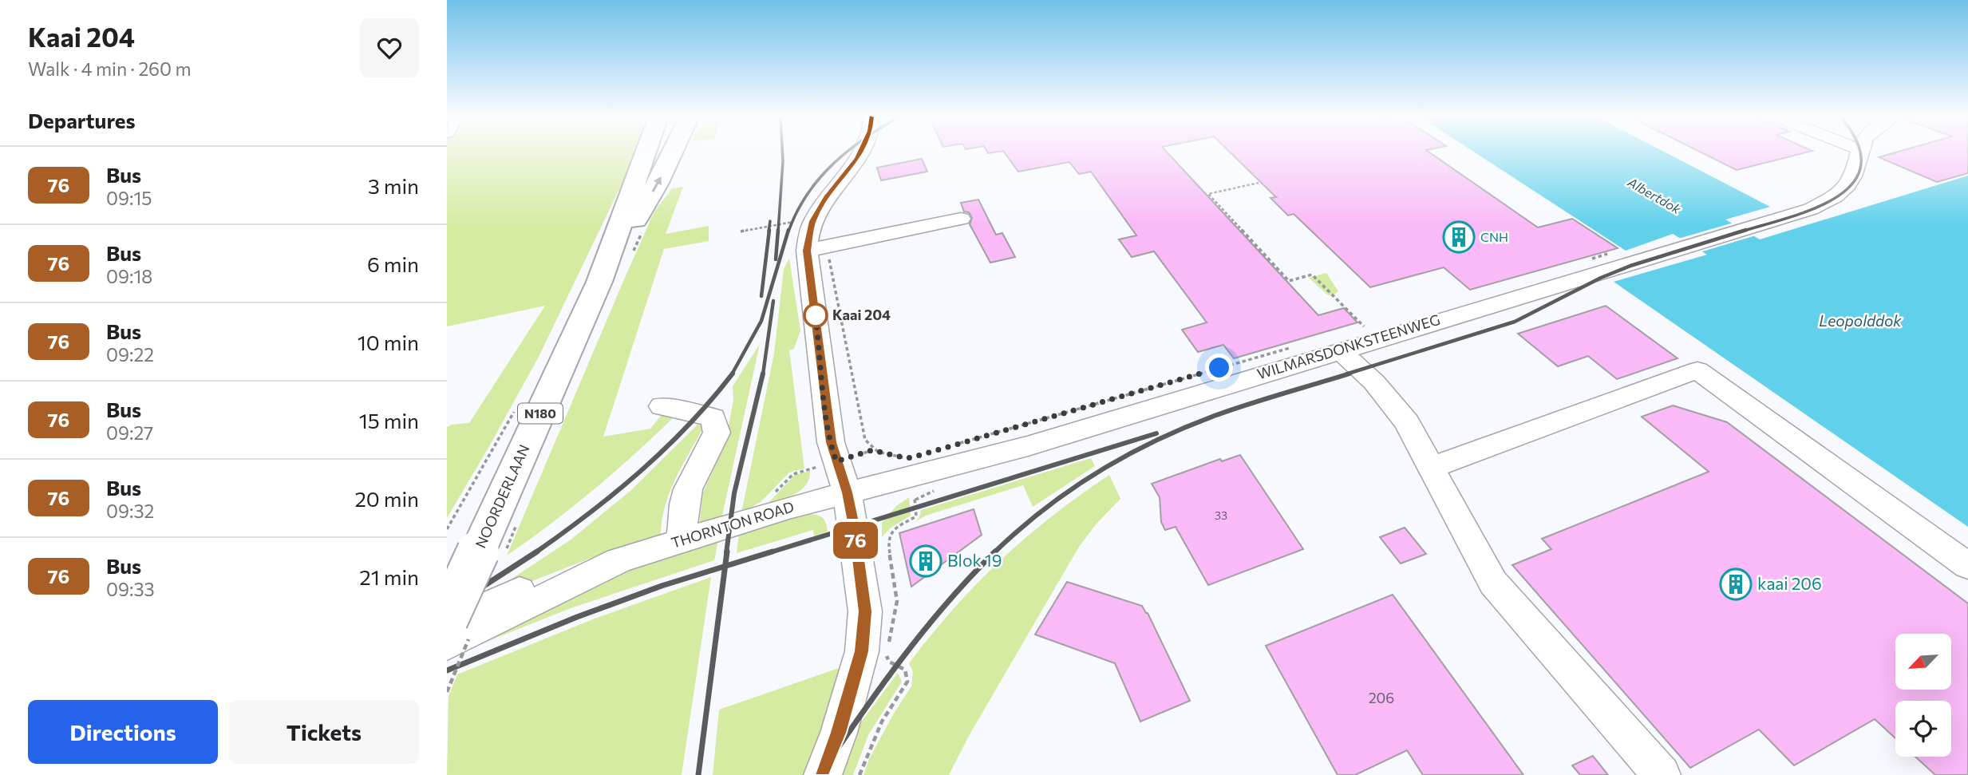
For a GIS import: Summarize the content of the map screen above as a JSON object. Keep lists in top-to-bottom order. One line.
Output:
{"streets":{"main road":["N180","NOORDERLAAN"],"street":["WILMARSDONKSTEENWEG","THORNTON ROAD"]},"crossings":[["WILMARSDONKSTEENWEG","THORNTON ROAD"],["NOORDERLAAN","THORNTON ROAD"]],"water":["Albertdok","Leopolddok"],"places":{"building":["CNH","Blok 19","kaai 206"],"other":["Kaai 204"]},"lines":["bus line 76"],"house_numbers":["33","206"],"north":"bottom left","page":{"heading":[["Kaai 204","Walk · 4 min · 260 m"],"Departures"],"on_map":"76","list":[{"mark":"76","name":"Bus","note":"09:15","value":"3 min"},{"mark":"76","name":"Bus","note":"09:18","value":"6 min"},{"mark":"76","name":"Bus","note":"09:22","value":"10 min"},{"mark":"76","name":"Bus","note":"09:27","value":"15 min"},{"mark":"76","name":"Bus","note":"09:32","value":"20 min"},{"mark":"76","name":"Bus","note":"09:33","value":"21 min"}],"buttons":["Directions","Tickets"]}}
